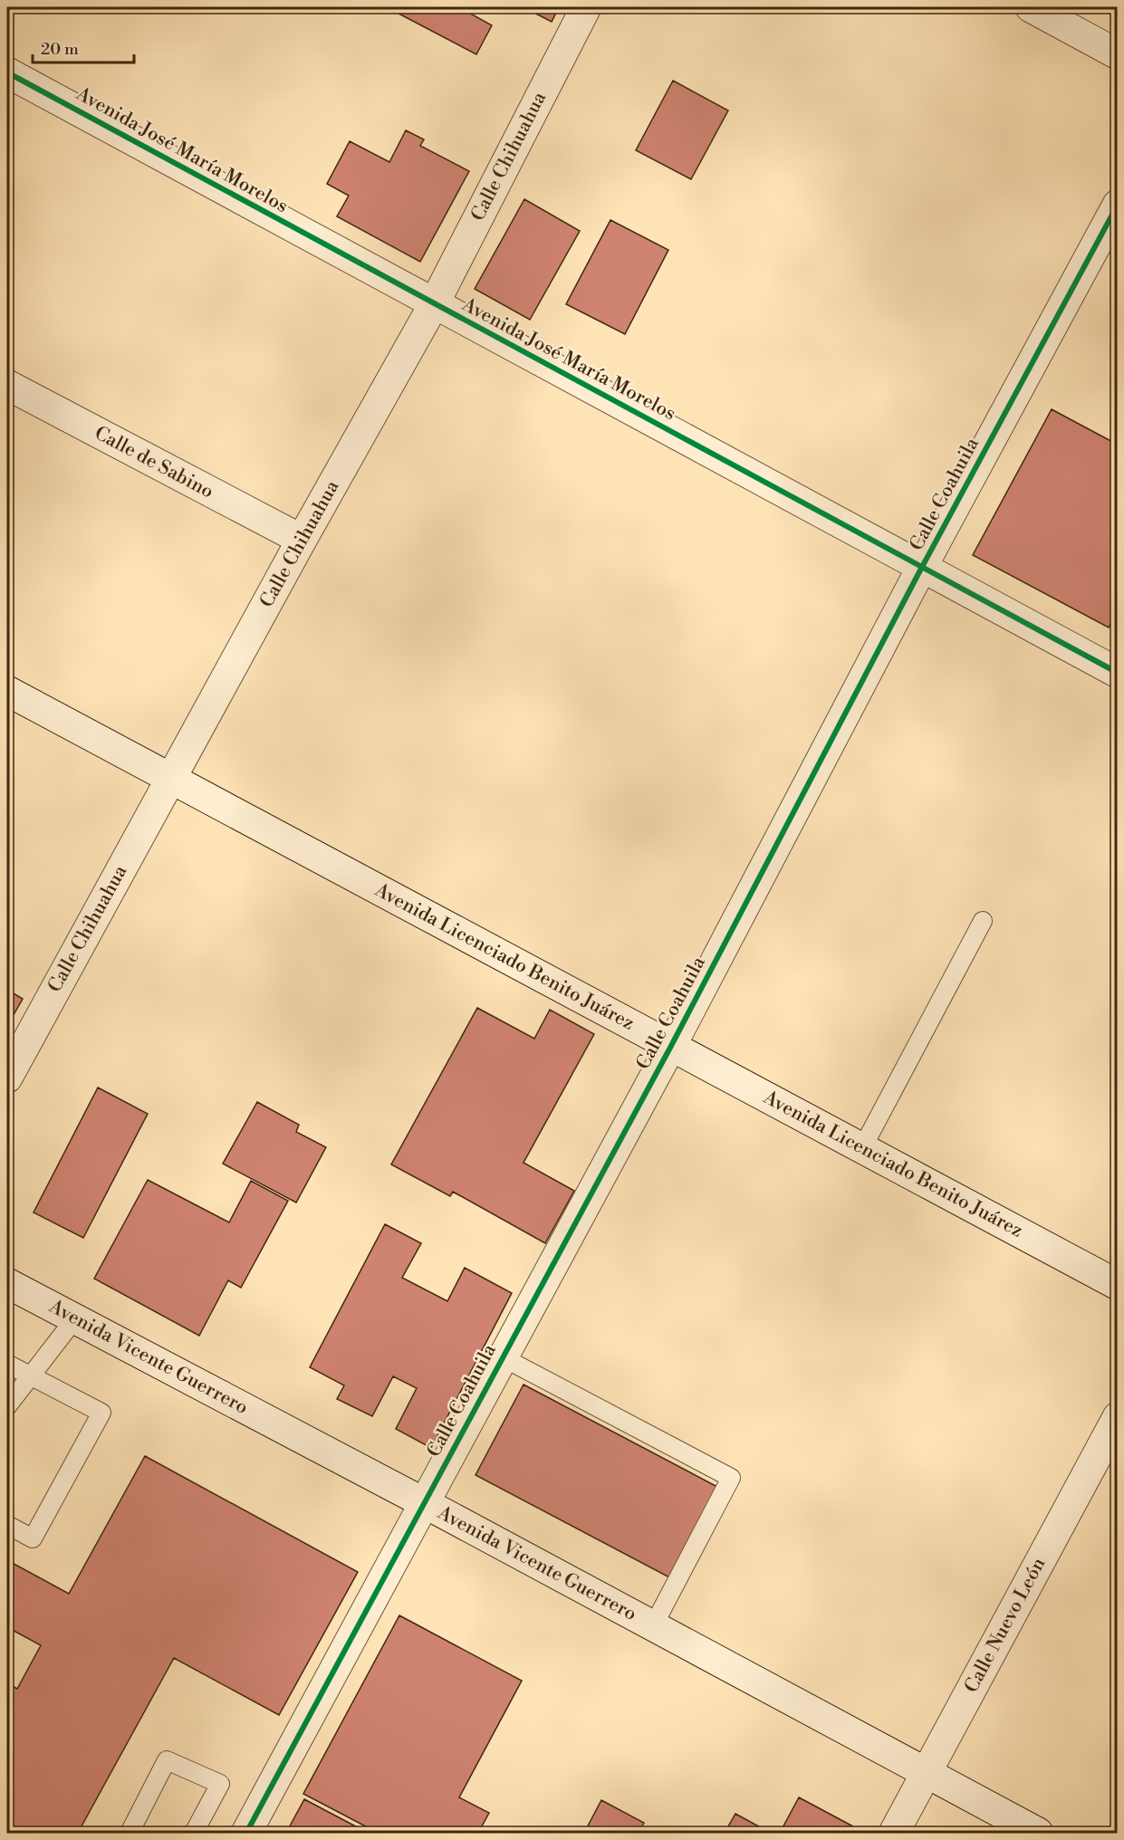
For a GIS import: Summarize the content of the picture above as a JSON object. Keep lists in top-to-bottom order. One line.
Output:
{"streets":{"street":["Avenida José María Morelos","Calle Chihuahua","Calle de Sabino","Calle Coahuila","Avenida Licenciado Benito Juárez","Avenida Vicente Guerrero","Calle Nuevo León"]},"crossings":[["Avenida José María Morelos","Calle Chihuahua"],["Avenida José María Morelos","Calle Coahuila"],["Calle Chihuahua","Calle de Sabino"],["Calle Chihuahua","Avenida Licenciado Benito Juárez"],["Calle Coahuila","Avenida Licenciado Benito Juárez"],["Calle Coahuila","Avenida Vicente Guerrero"],["Avenida Vicente Guerrero","Calle Nuevo León"]],"scale_bar":"20 m"}
